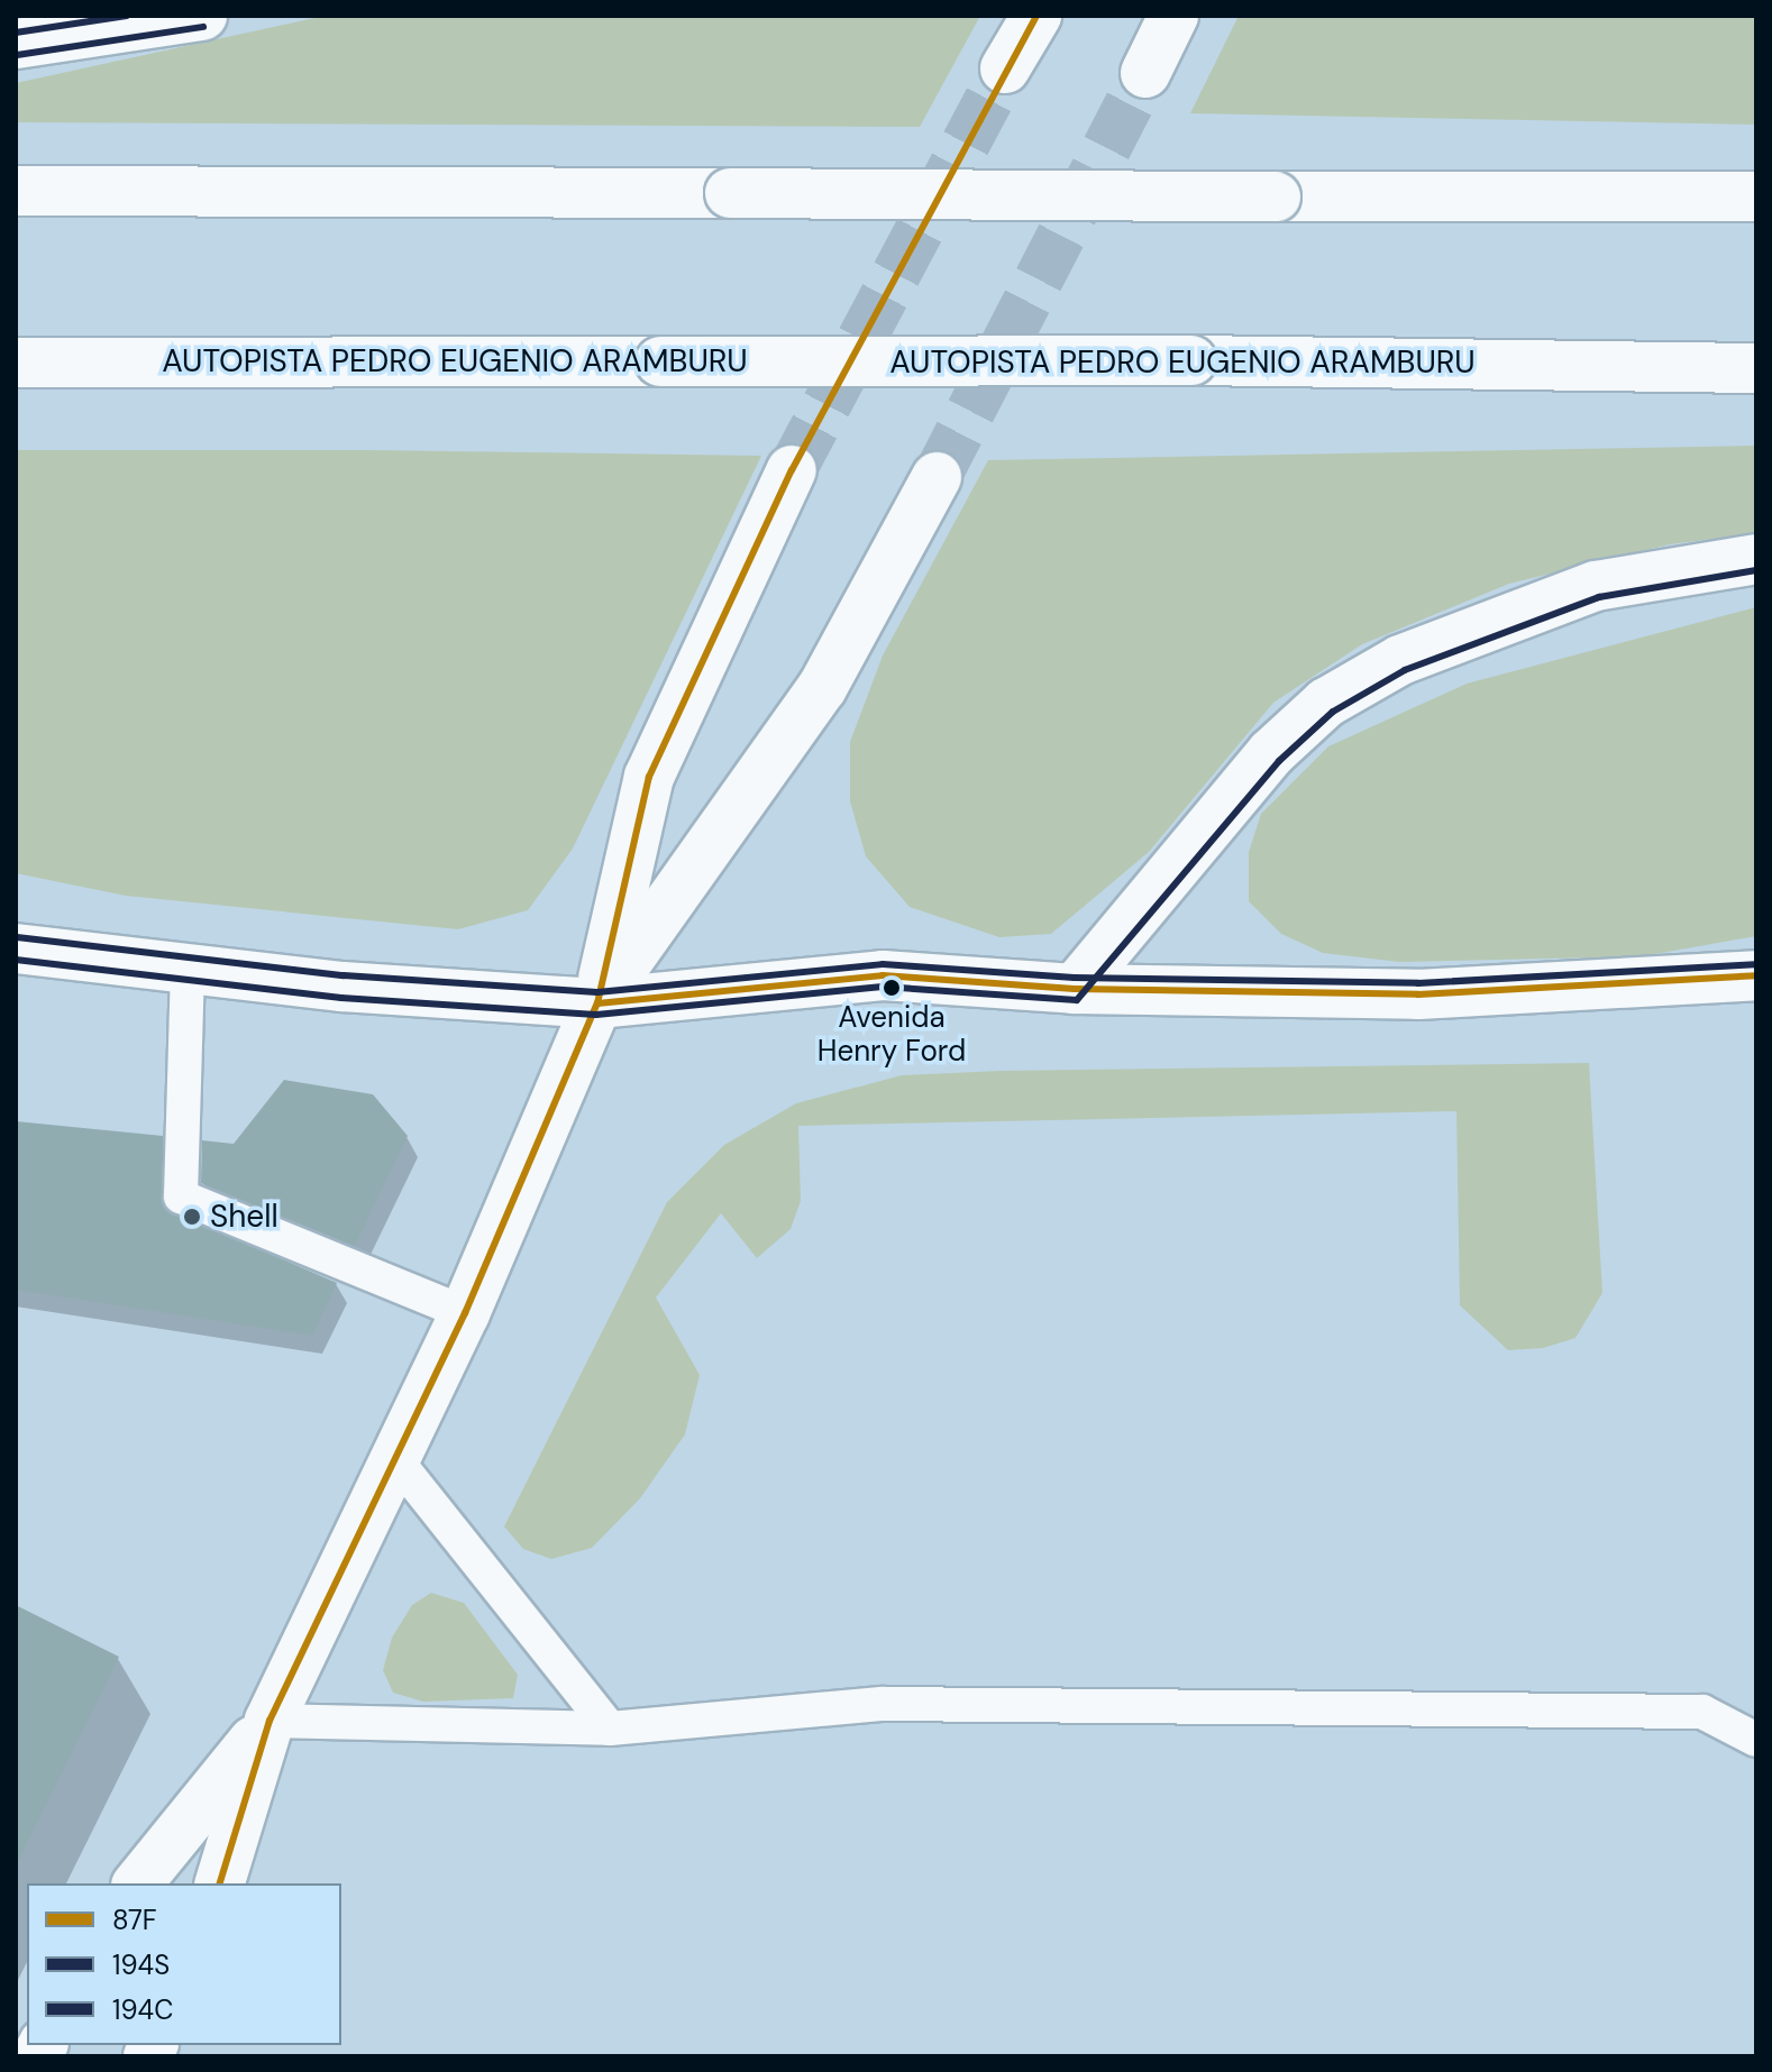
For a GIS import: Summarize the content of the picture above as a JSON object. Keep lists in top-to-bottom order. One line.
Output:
{"streets":{"main road":["AUTOPISTA PEDRO EUGENIO ARAMBURU"]},"places":["Avenida Henry Ford","Shell"],"lines":["transit line 87F","transit line 194C","transit line 194S"],"legend":["87F","194S","194C"]}
